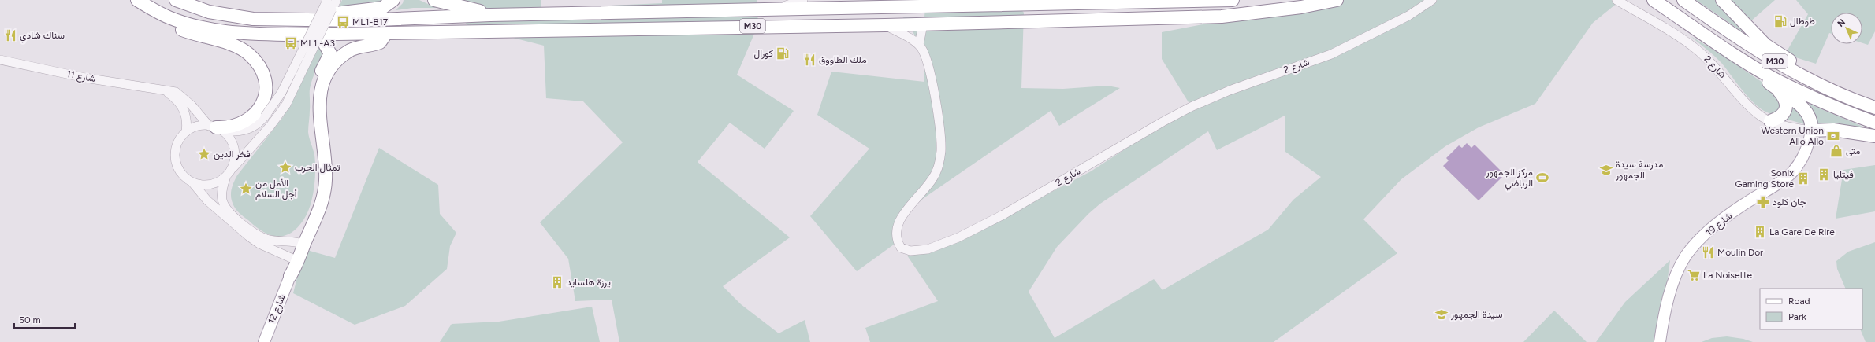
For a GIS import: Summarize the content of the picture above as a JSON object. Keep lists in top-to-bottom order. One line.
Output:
{"streets":{"highway":["M30"],"main road":["شارع 19","شارع 12"],"street":["شارع 2","شارع 11"]},"crossings":[["شارع 2","شارع 19"]],"places":{"fuel station":["طوطال","كورال"],"bus stop":["ML1-B17","ML1 -A3"],"restaurant":["سناك شادي","ملك الطاووق","Moulin Dor"],"bank":["Western Union Allo Allo"],"shop":["متى"],"place":["فخر الدين","تمثال الحرب","الأمل من أجل السلام"],"school or university":["مدرسة سيدة الجمهور","سيدة الجمهور"],"building":["فيتليا","Sonix Gaming Store","La Gare De Rire","يرزة هلسايد"],"sports":["مركز الجمهور الرياضي"],"pharmacy":["جان كلود"],"supermarket":["La Noisette"]},"legend":["Road","Park"],"scale_bar":"50 m","north":"top left"}
